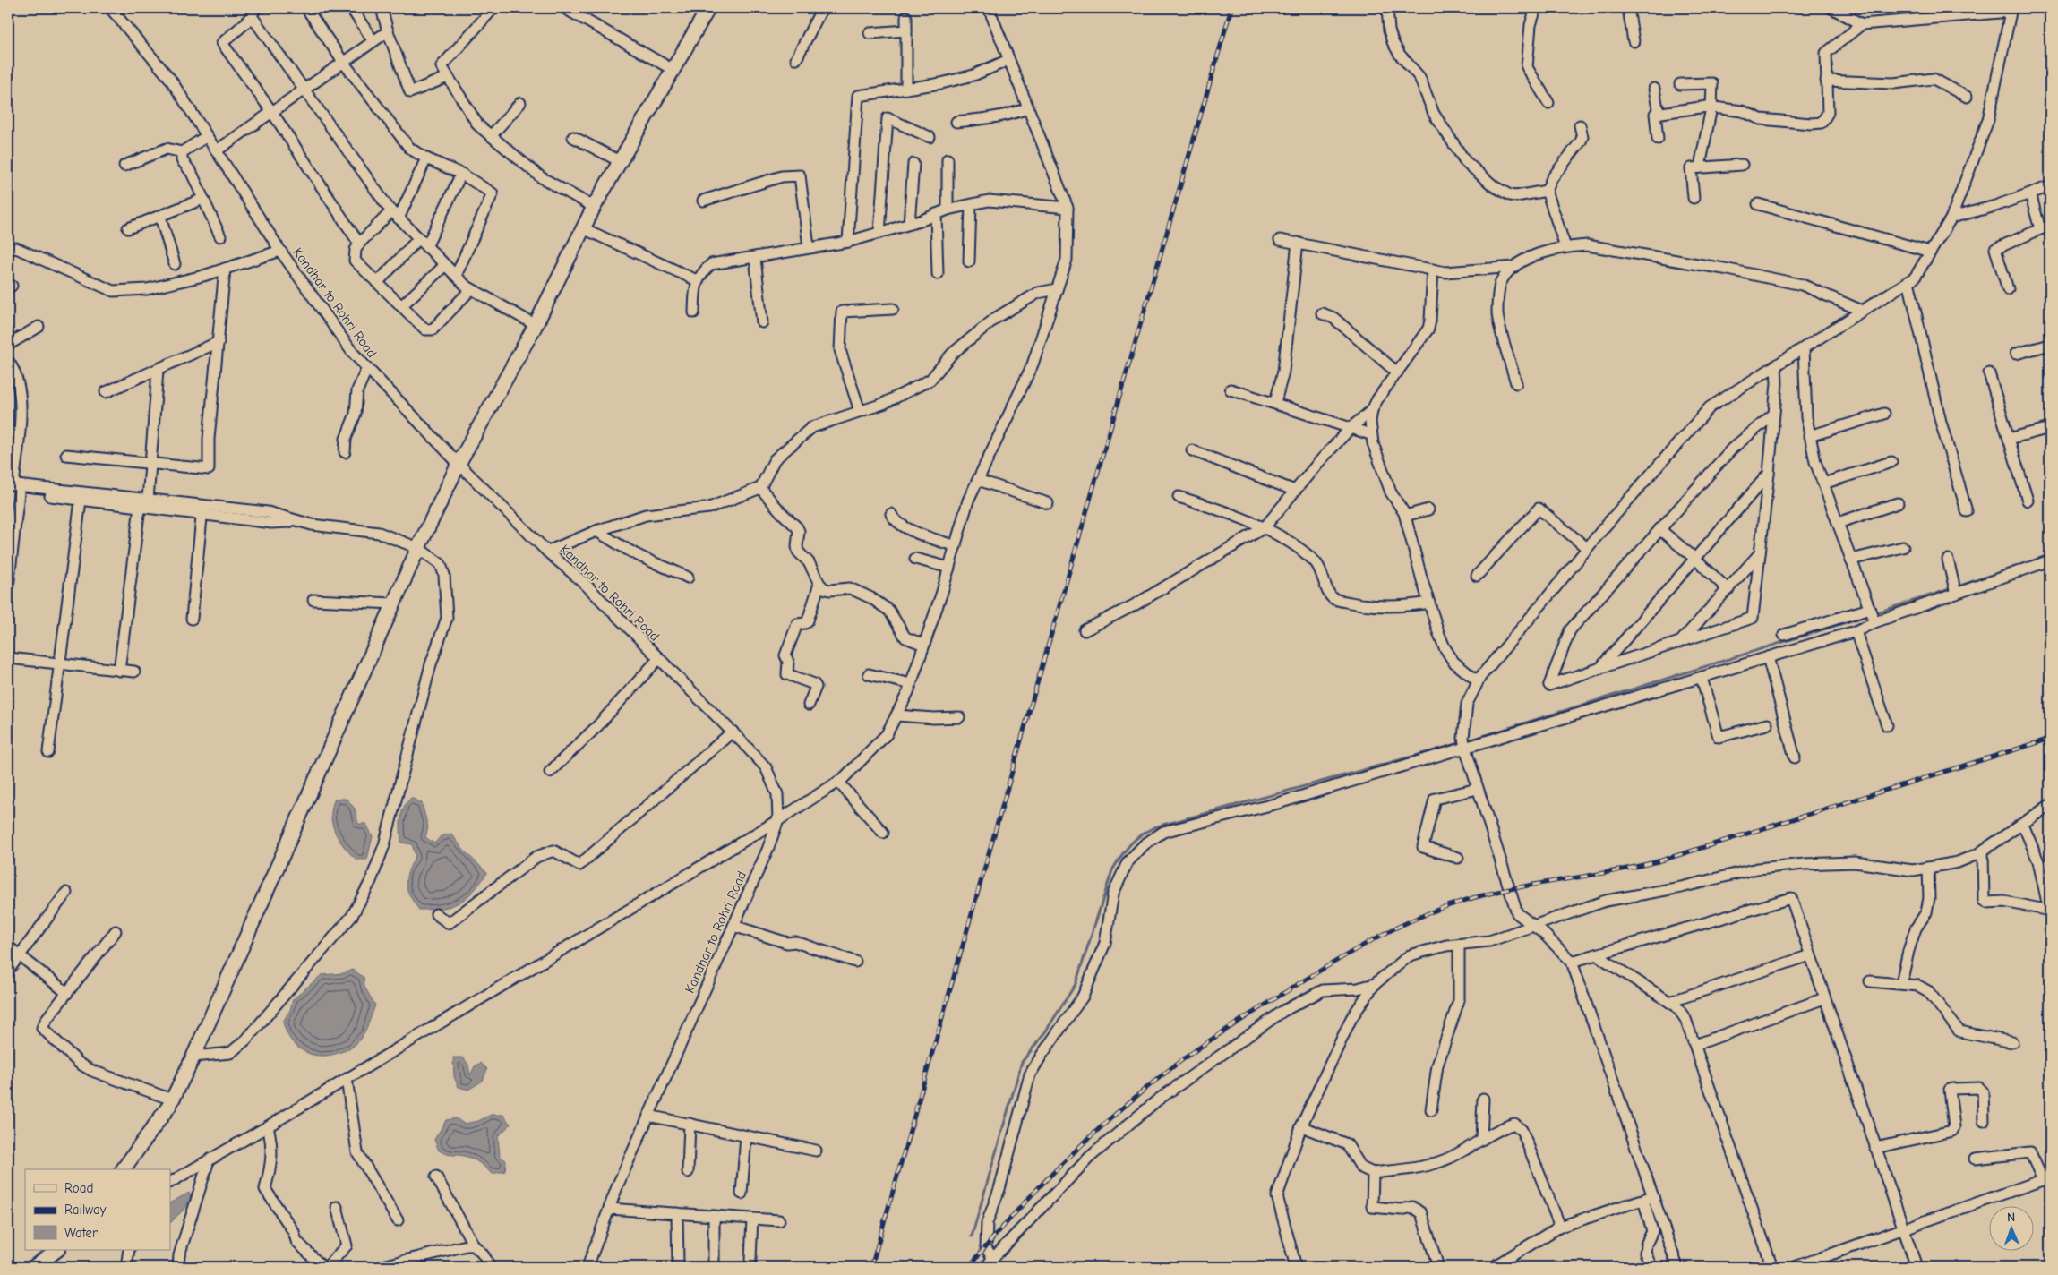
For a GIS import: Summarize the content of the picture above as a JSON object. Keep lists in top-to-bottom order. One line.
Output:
{"streets":{"street":["Kandhar to Rohri Road"]},"legend":["Road","Railway","Water"],"north":"top"}
